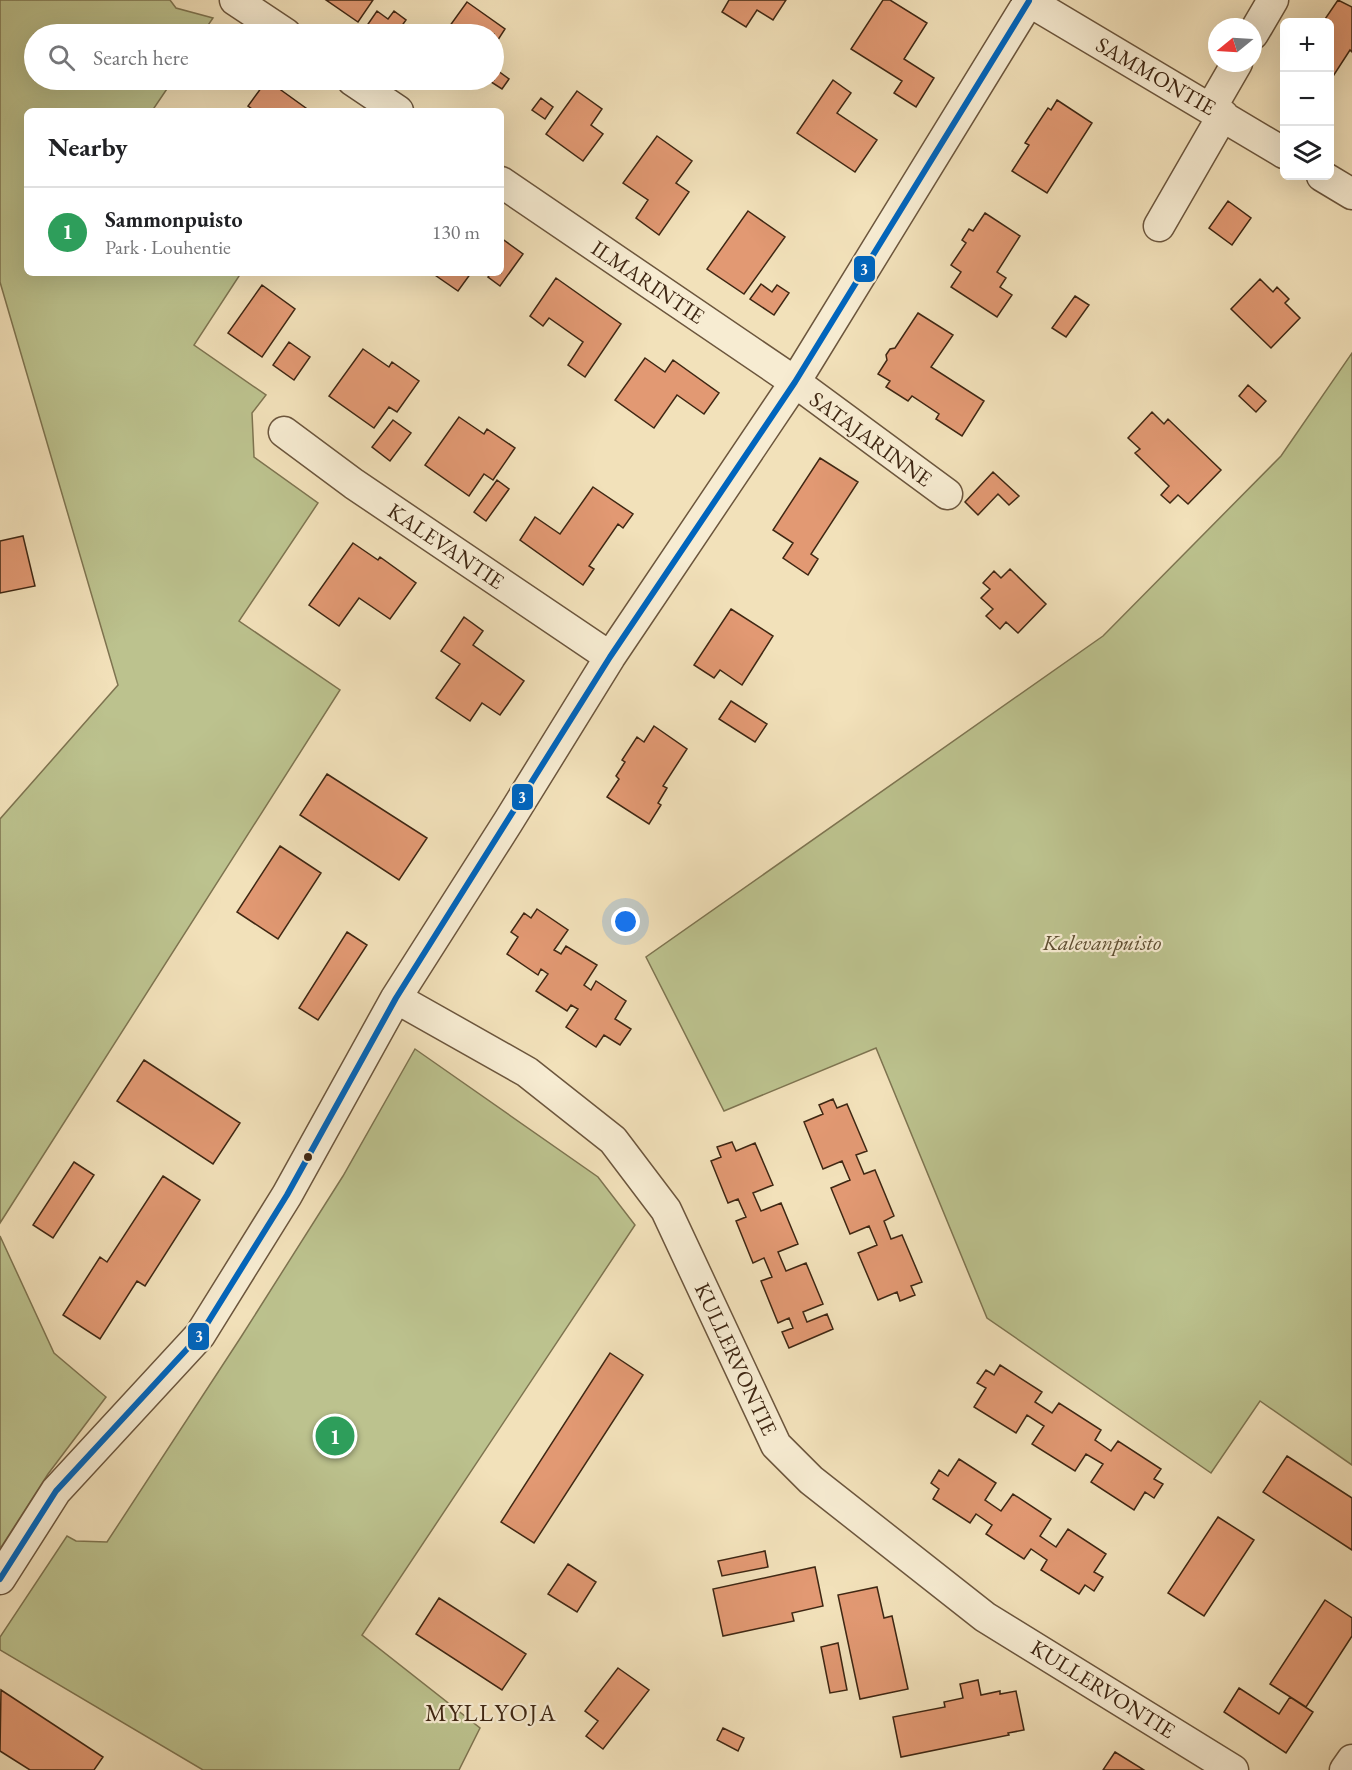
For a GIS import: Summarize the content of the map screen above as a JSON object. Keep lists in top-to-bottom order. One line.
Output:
{"streets":{"street":["SAMMONTIE","ILMARINTIE","SATAJARINNE","KALEVANTIE","KULLERVONTIE"]},"crossings":[["ILMARINTIE","SATAJARINNE"]],"districts":["MYLLYOJA"],"parks":["Kalevanpuisto"],"lines":["transit line 3"],"north":"left","page":{"map_buttons":["+","−"],"search":"Search here","heading":"Nearby","list":[{"mark":"1","name":"Sammonpuisto","note":"Park · Louhentie","value":"130 m"}],"pins":"1"}}
